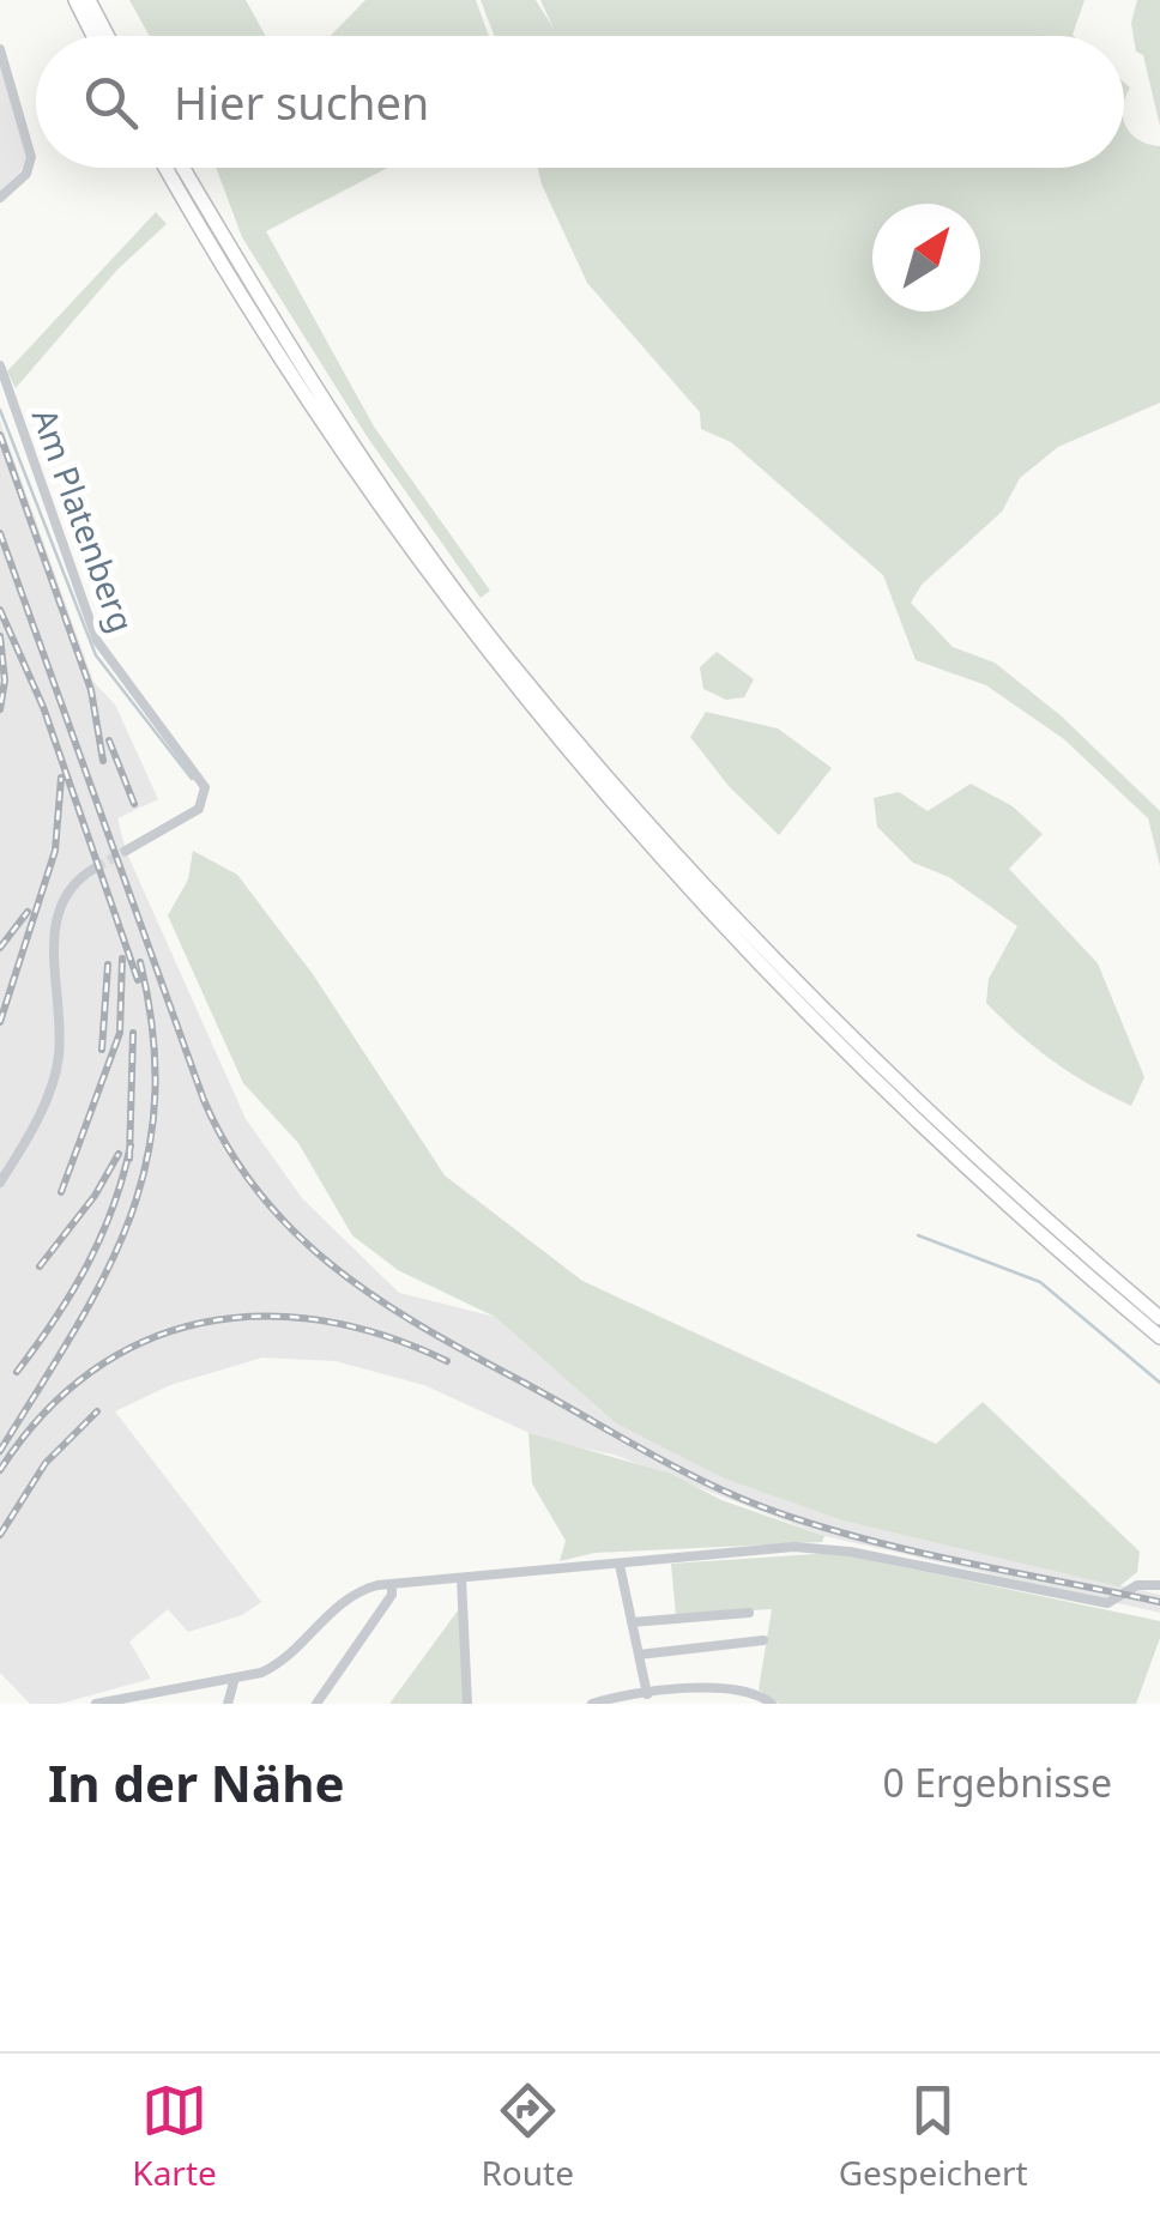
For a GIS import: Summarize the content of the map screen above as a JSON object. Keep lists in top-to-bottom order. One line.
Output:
{"streets":{"street":["Am Platenberg"]},"north":"top right","page":{"search":"Hier suchen","heading":["In der Nähe","0 Ergebnisse"],"nav":["Karte","Route","Gespeichert"]}}
